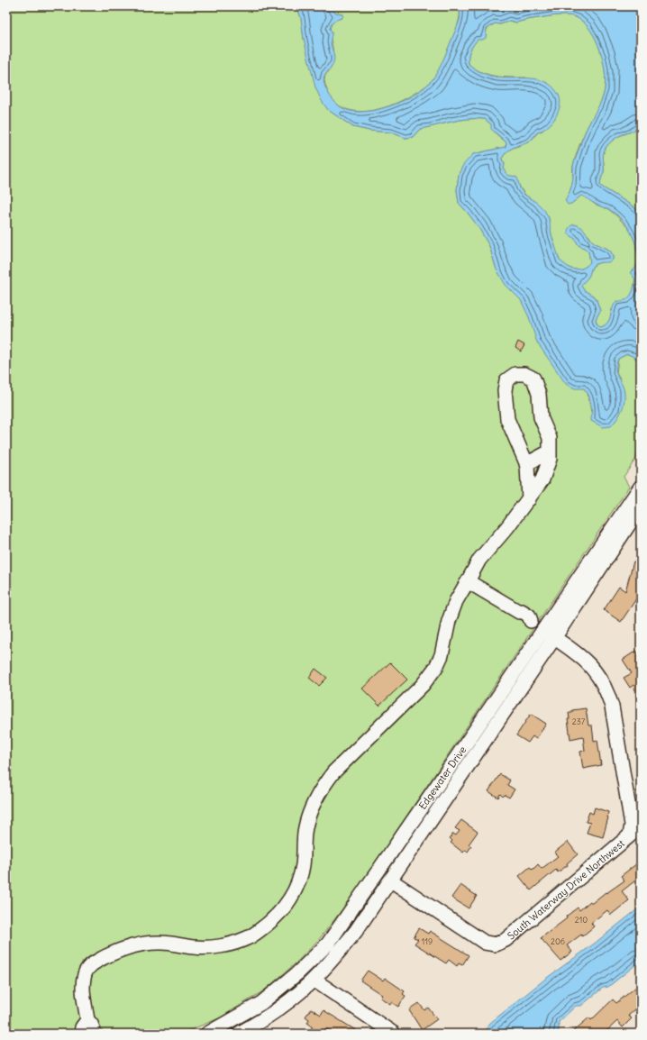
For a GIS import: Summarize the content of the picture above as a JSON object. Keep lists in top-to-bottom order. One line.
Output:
{"streets":{"street":["Edgewater Drive","South Waterway Drive Northwest"]},"crossings":[["Edgewater Drive","South Waterway Drive Northwest"]],"house_numbers":["237","210","119","206"]}
